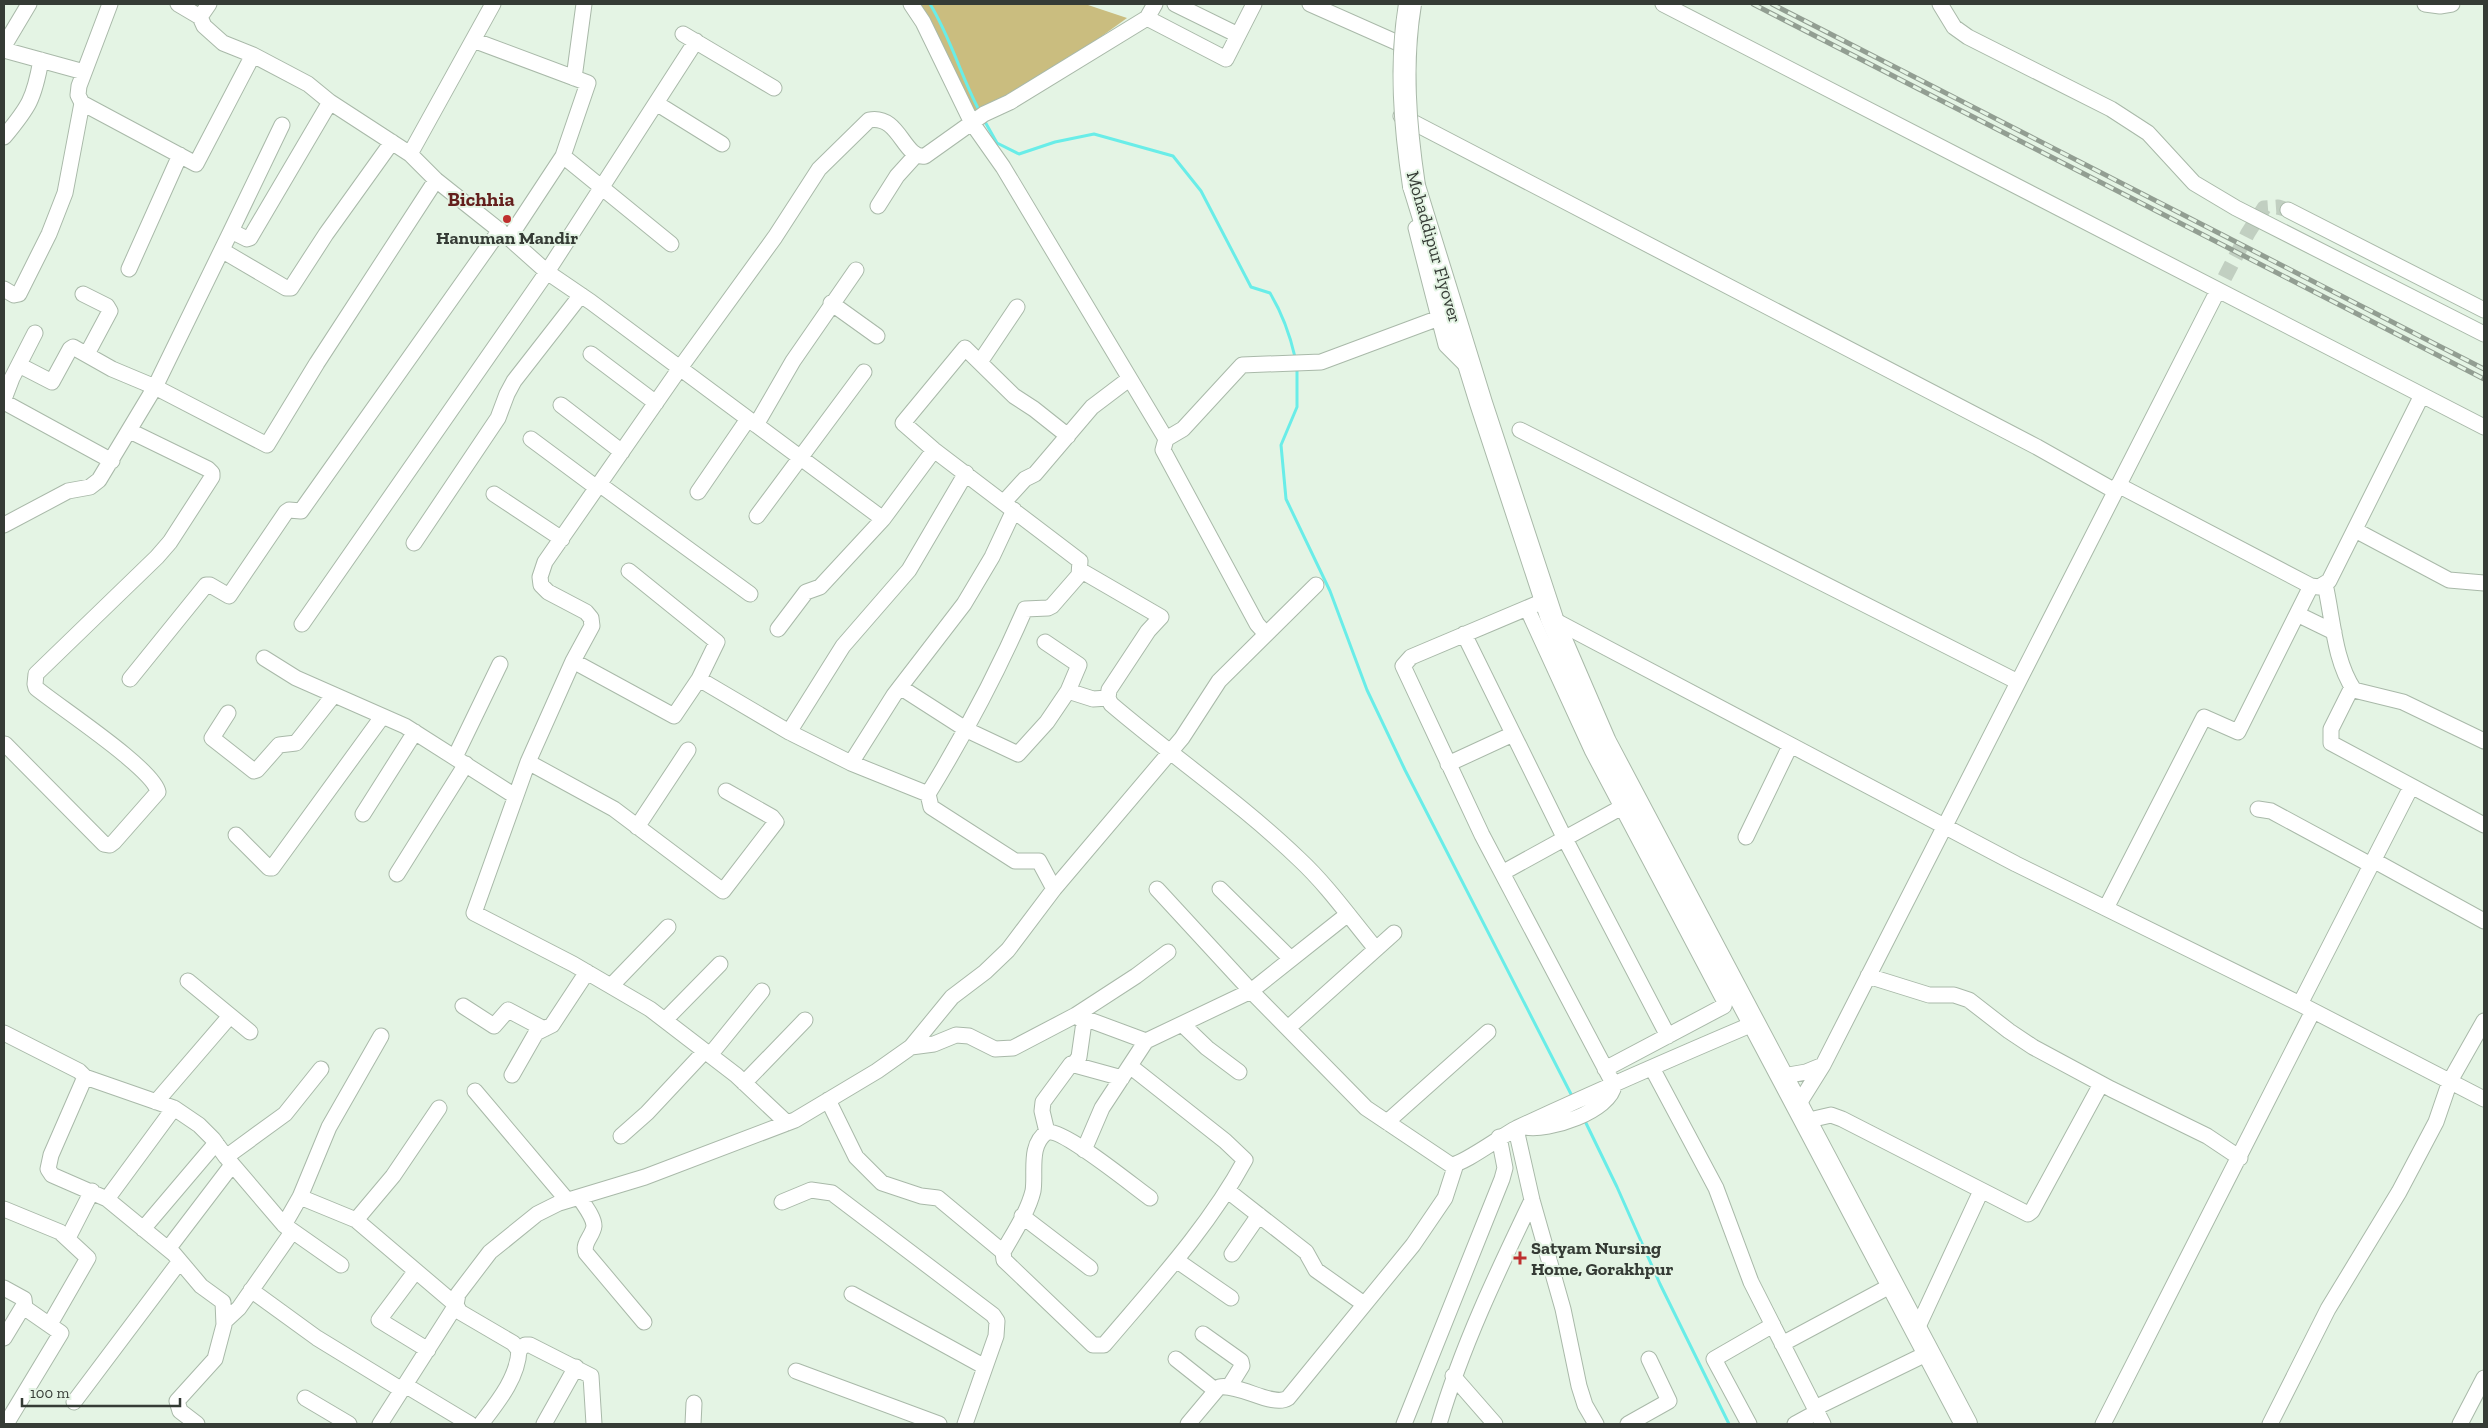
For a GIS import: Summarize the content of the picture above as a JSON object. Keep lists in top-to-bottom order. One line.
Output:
{"streets":{"highway":["Mohaddipur Flyover"]},"districts":["Bichhia"],"places":{"other":["Hanuman Mandir"],"health":["Satyam Nursing Home, Gorakhpur"]},"scale_bar":"100 m"}
